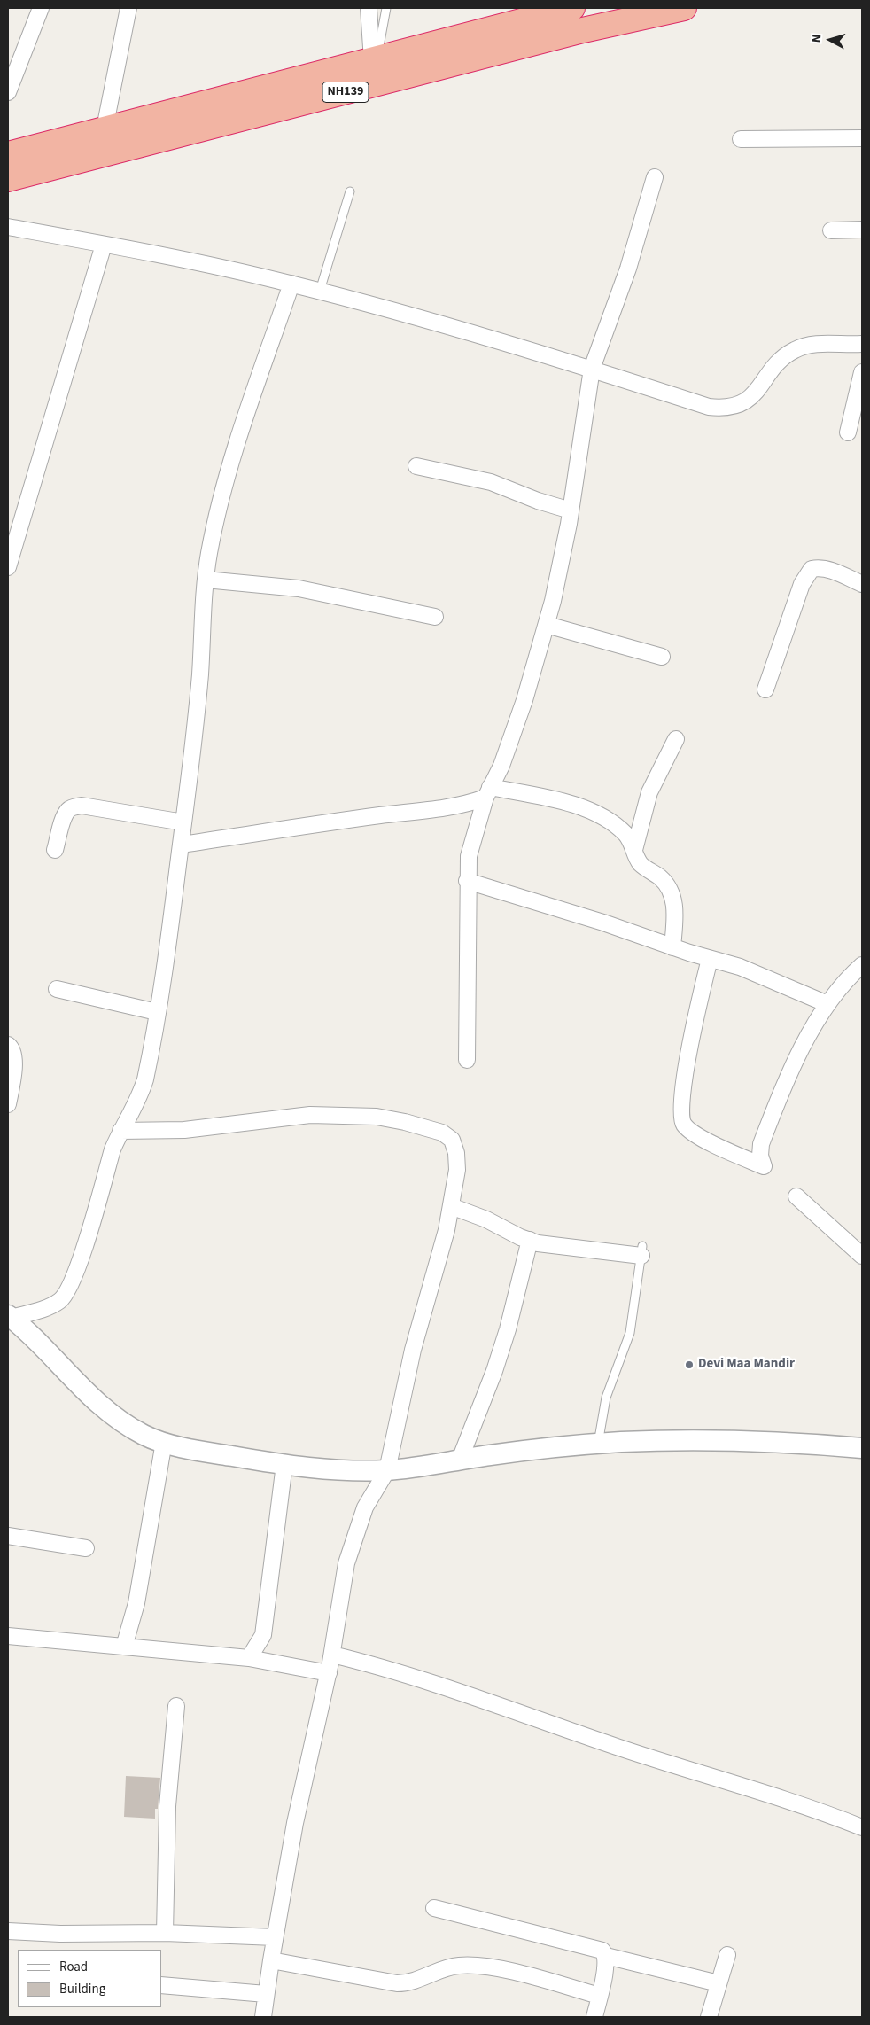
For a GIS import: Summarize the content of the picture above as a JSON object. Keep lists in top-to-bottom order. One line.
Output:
{"streets":{"highway":["NH139"]},"places":["Devi Maa Mandir"],"legend":["Road","Building"],"north":"left"}
